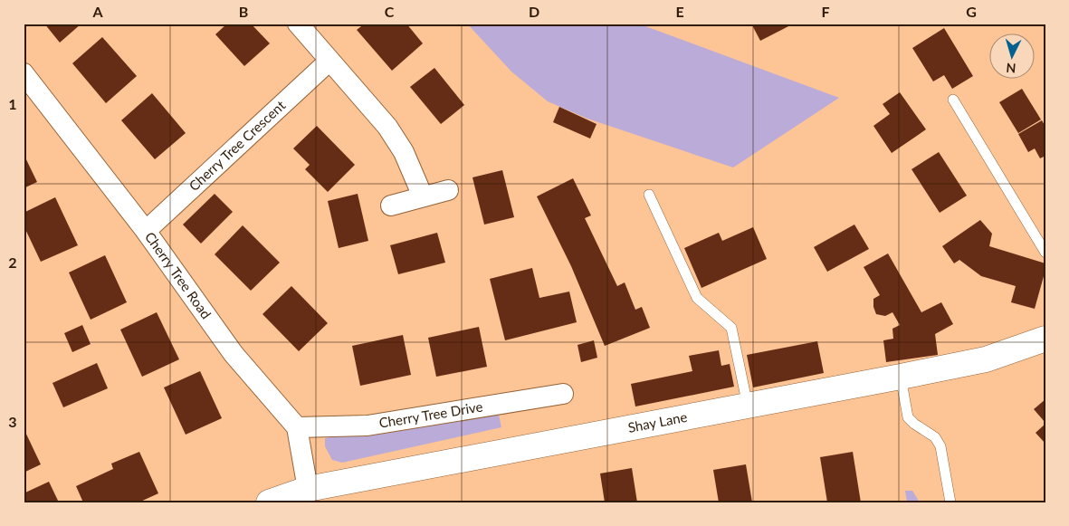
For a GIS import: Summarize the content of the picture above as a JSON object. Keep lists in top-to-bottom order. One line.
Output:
{"streets":{"main road":["Shay Lane"],"street":["Cherry Tree Crescent","Cherry Tree Road","Cherry Tree Drive"]},"crossings":[["Cherry Tree Crescent","Cherry Tree Road"],["Cherry Tree Road","Cherry Tree Drive"]],"north":"bottom","grid":{"columns":["A","B","C","D","E","F","G"],"rows":["1","2","3"]}}
